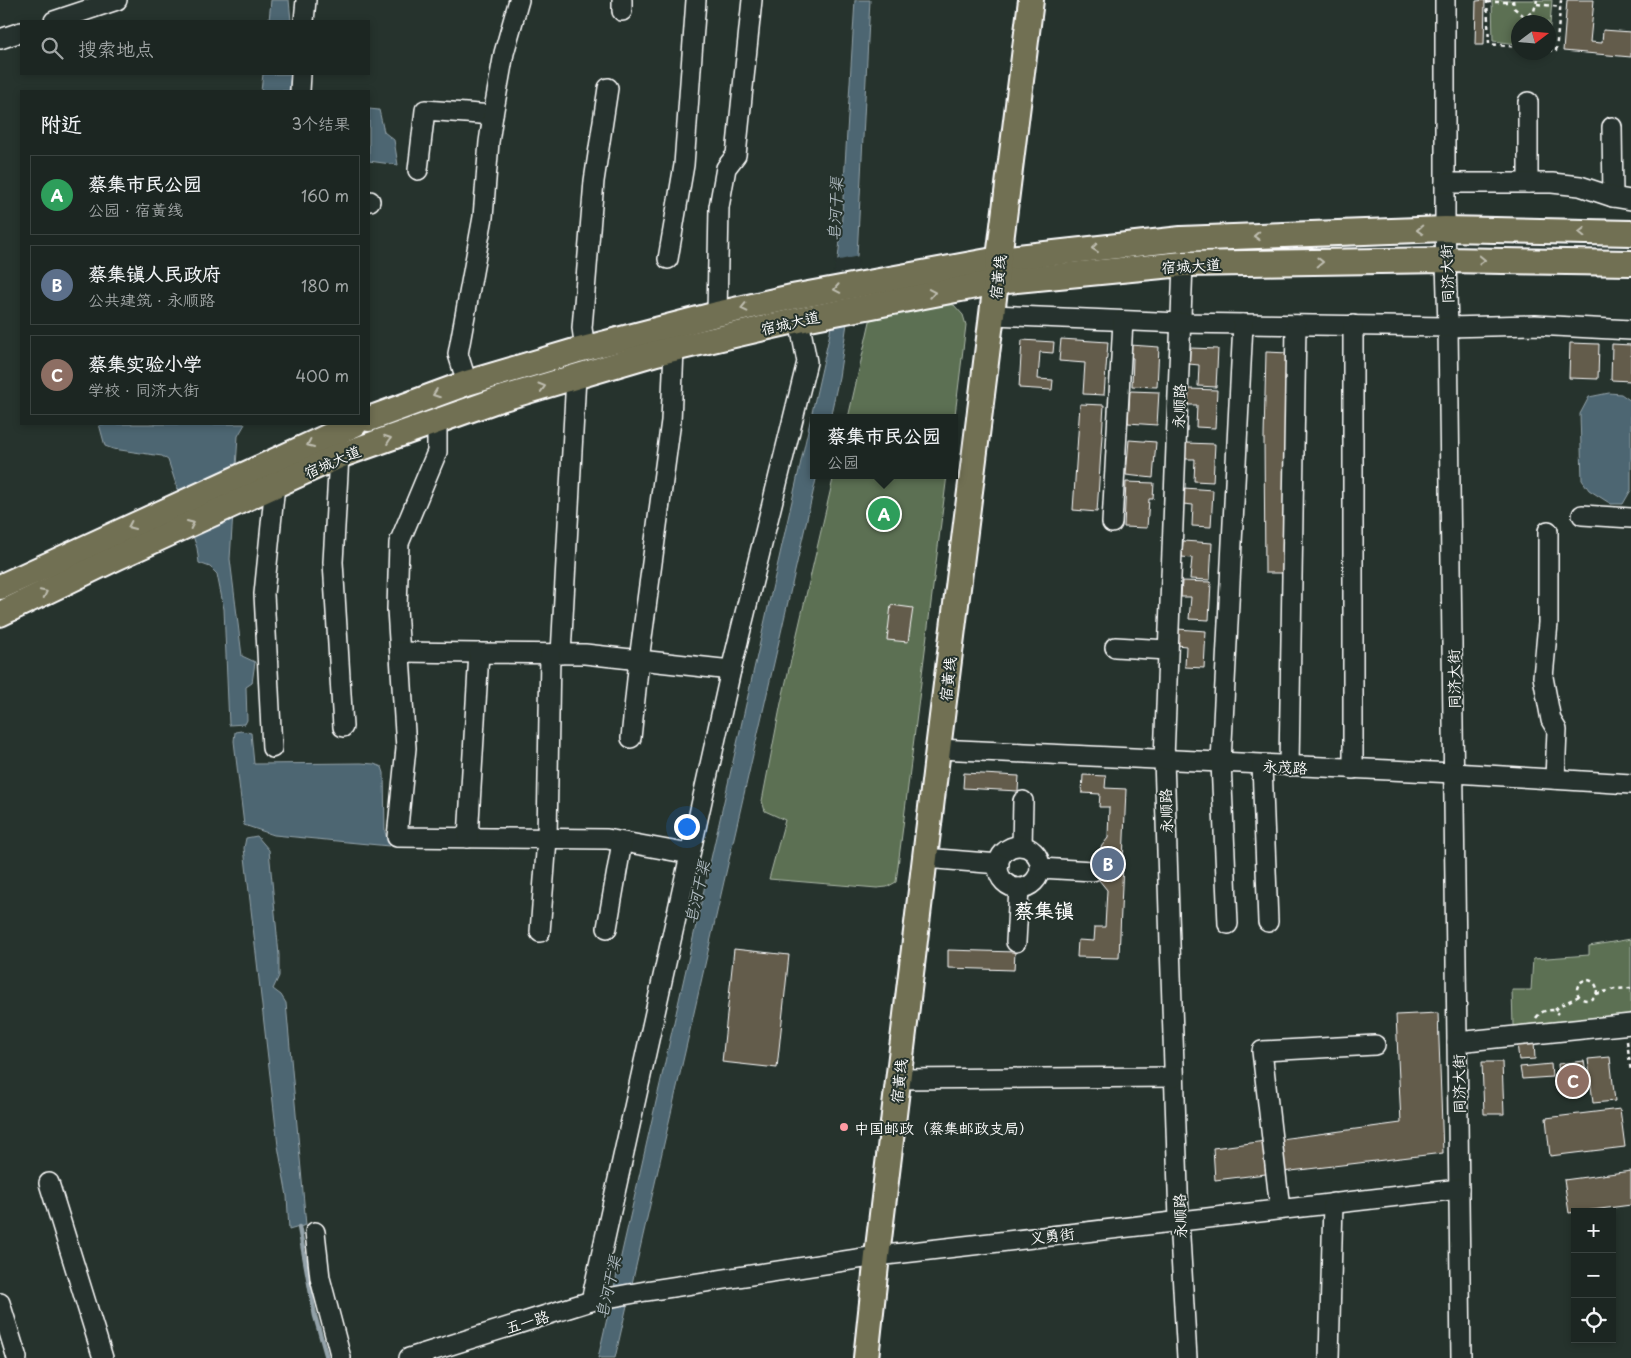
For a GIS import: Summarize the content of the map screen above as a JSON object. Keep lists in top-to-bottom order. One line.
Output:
{"streets":{"main road":["宿城大道","宿黄线"],"street":["同济大街","永顺路","永茂路","义勇街","五一路"]},"crossings":[["宿城大道","同济大街"],["宿城大道","宿黄线"],["宿城大道","永顺路"],["同济大街","永茂路"],["同济大街","义勇街"],["宿黄线","永茂路"],["宿黄线","义勇街"],["永顺路","永茂路"],["永顺路","义勇街"],["义勇街","五一路"]],"districts":["蔡集镇"],"water":["皂河干渠"],"places":["中国邮政（蔡集邮政支局）"],"north":"right","page":{"search":"搜索地点","heading":["附近","3个结果"],"list":[{"mark":"A","name":"蔡集市民公园","note":"公园 · 宿黄线","value":"160 m"},{"mark":"B","name":"蔡集镇人民政府","note":"公共建筑 · 永顺路","value":"180 m"},{"mark":"C","name":"蔡集实验小学","note":"学校 · 同济大街","value":"400 m"}],"popup":["蔡集市民公园","公园"],"pins":["A","B","C"],"map_buttons":["+","−"]}}
